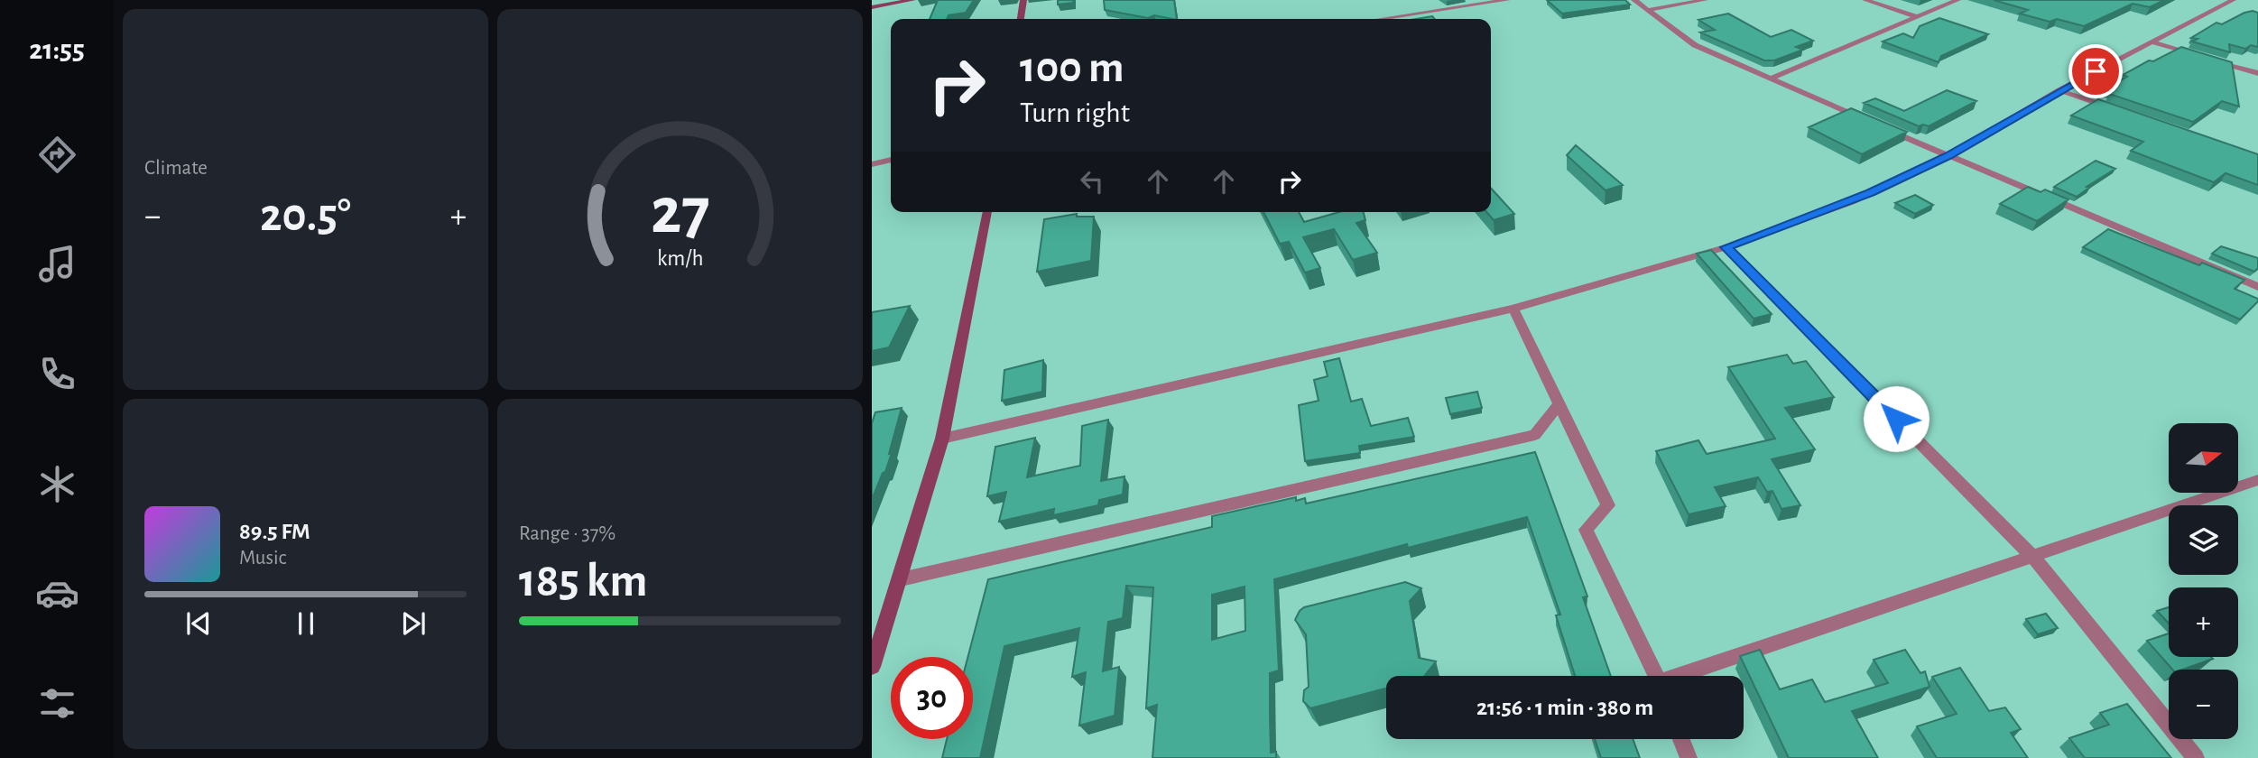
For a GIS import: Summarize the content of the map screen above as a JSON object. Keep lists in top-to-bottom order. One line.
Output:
{"north":"right","page":{"tabs":"21:55","tile":["Climate",["Range · 37%","185 km"]],"turn":["100 m","Turn right"],"heat":["−","20.5°","+"],"map_buttons":["+","−"],"song":["89.5 FM","Music"],"limit":"30","trip":"21:56 · 1 min · 380 m","gauge":["27","km/h"]}}
